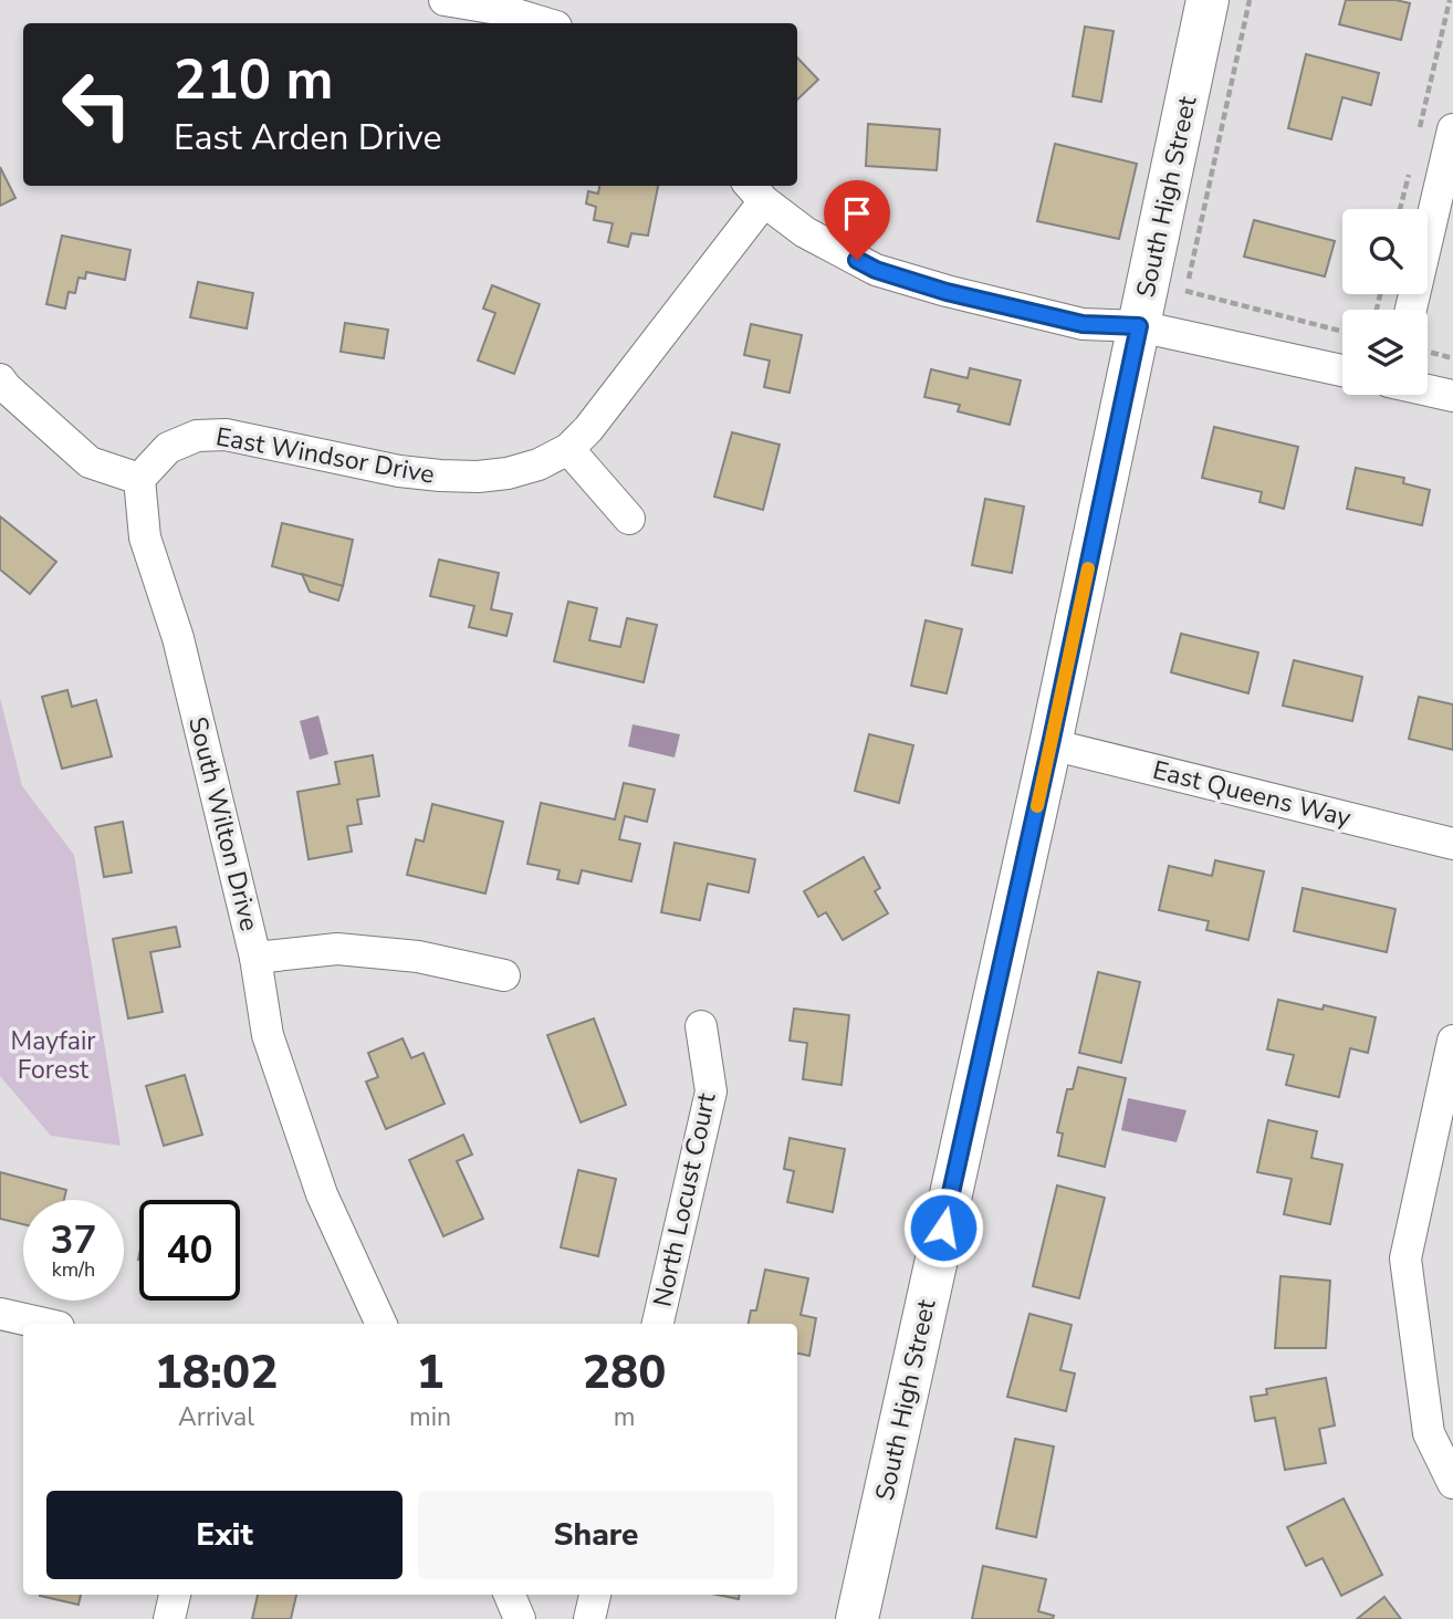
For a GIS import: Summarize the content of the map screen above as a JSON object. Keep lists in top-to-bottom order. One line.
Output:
{"streets":{"street":["South High Street","East Windsor Drive","East Queens Way","South Wilton Drive","North Locust Court"]},"crossings":[["South High Street","East Queens Way"],["East Windsor Drive","South Wilton Drive"]],"parks":["Mayfair Forest"],"page":{"turn":["210 m","East Arden Drive"],"speed":"37 km/h","limit":"40","eta":["18:02","Arrival","1","min","280","m"],"buttons":["Exit","Share"]}}
